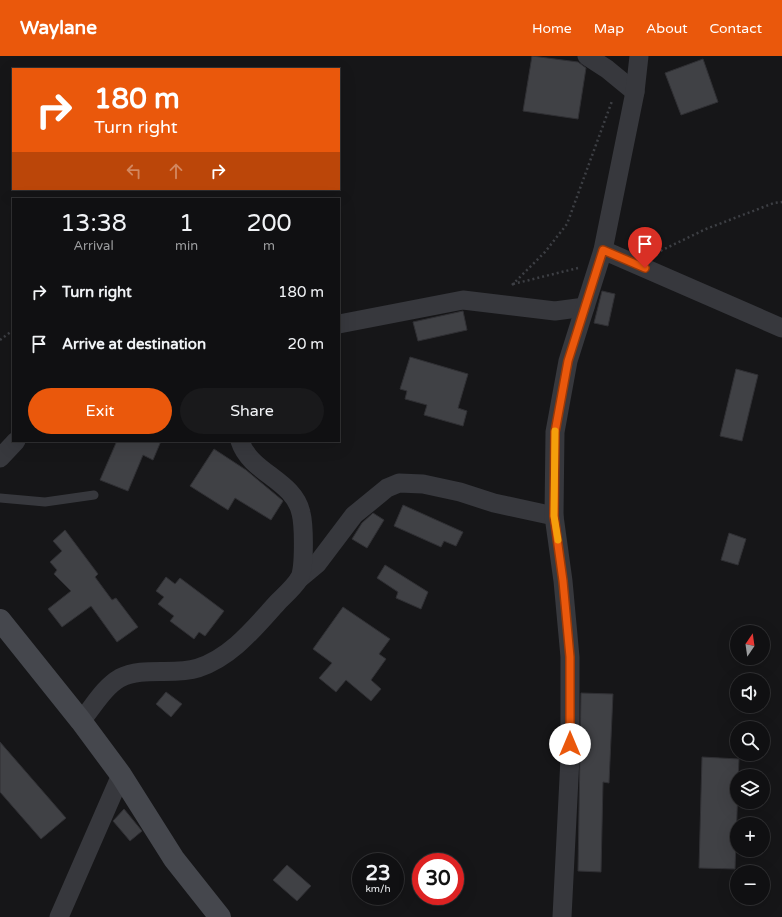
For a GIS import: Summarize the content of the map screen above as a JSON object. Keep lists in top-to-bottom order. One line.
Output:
{"north":"top","page":{"header":"Waylane","nav":["Home","Map","About","Contact"],"turn":["180 m","Turn right"],"eta":["13:38","Arrival","1","min","200","m"],"list":[{"name":"Turn right","value":"180 m"},{"name":"Arrive at destination","value":"20 m"}],"buttons":["Exit","Share"],"map_buttons":["+","−"],"speed":"23 km/h","limit":"30"}}
